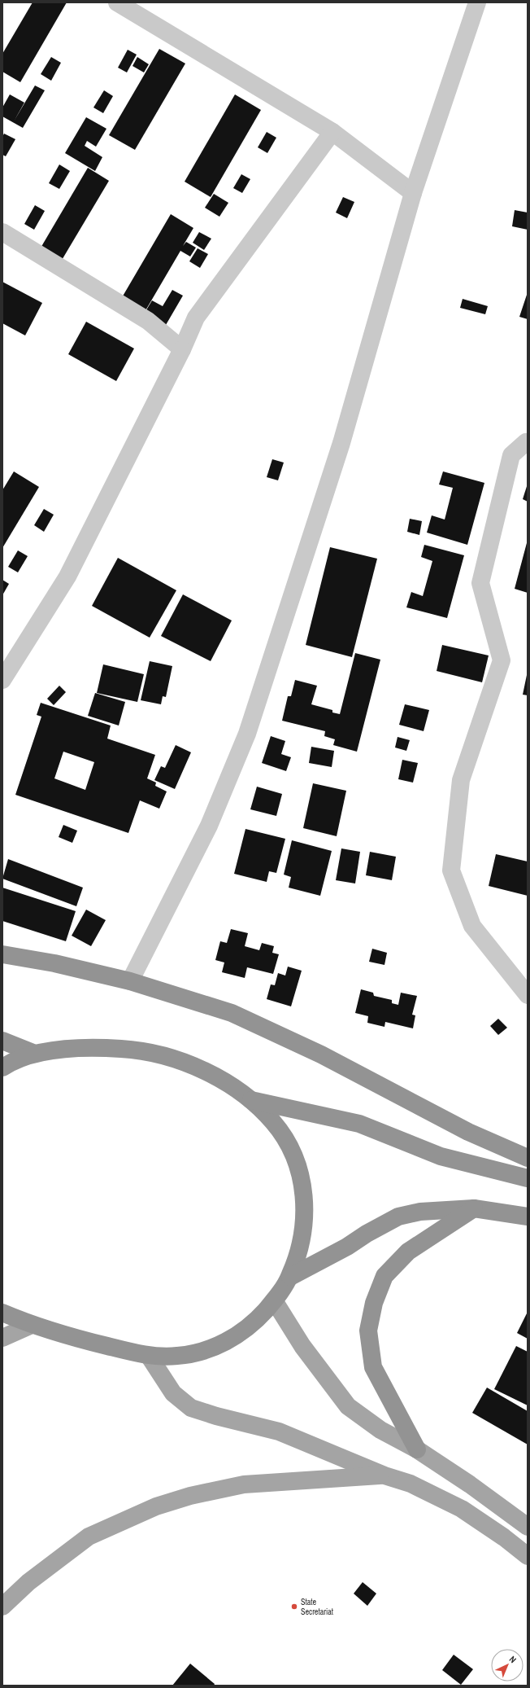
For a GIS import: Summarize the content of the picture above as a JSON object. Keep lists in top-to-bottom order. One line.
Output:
{"places":["State Secretariat"],"north":"top right"}
